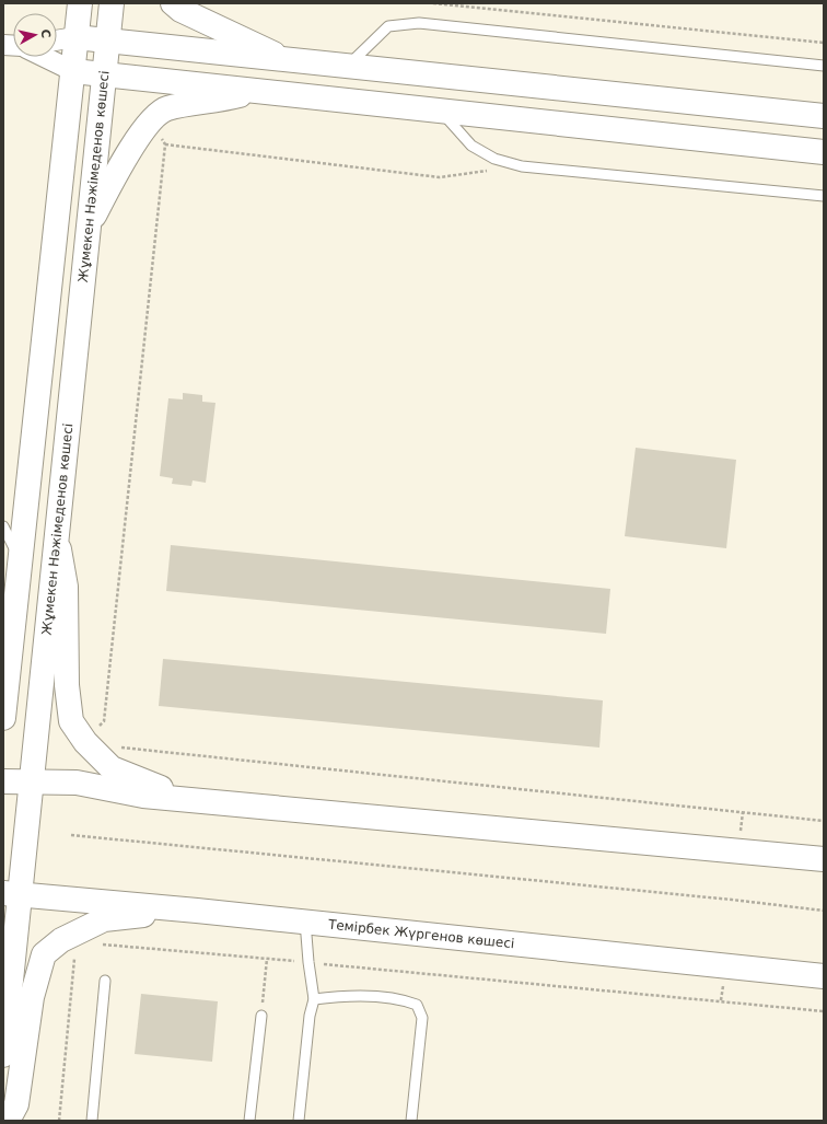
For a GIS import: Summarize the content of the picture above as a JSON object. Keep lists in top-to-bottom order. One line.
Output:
{"streets":{"main road":["Жұмекен Нәжімеденов көшесі","Темірбек Жүргенов көшесі"]},"crossings":[["Жұмекен Нәжімеденов көшесі","Темірбек Жүргенов көшесі"]],"north":"right"}
